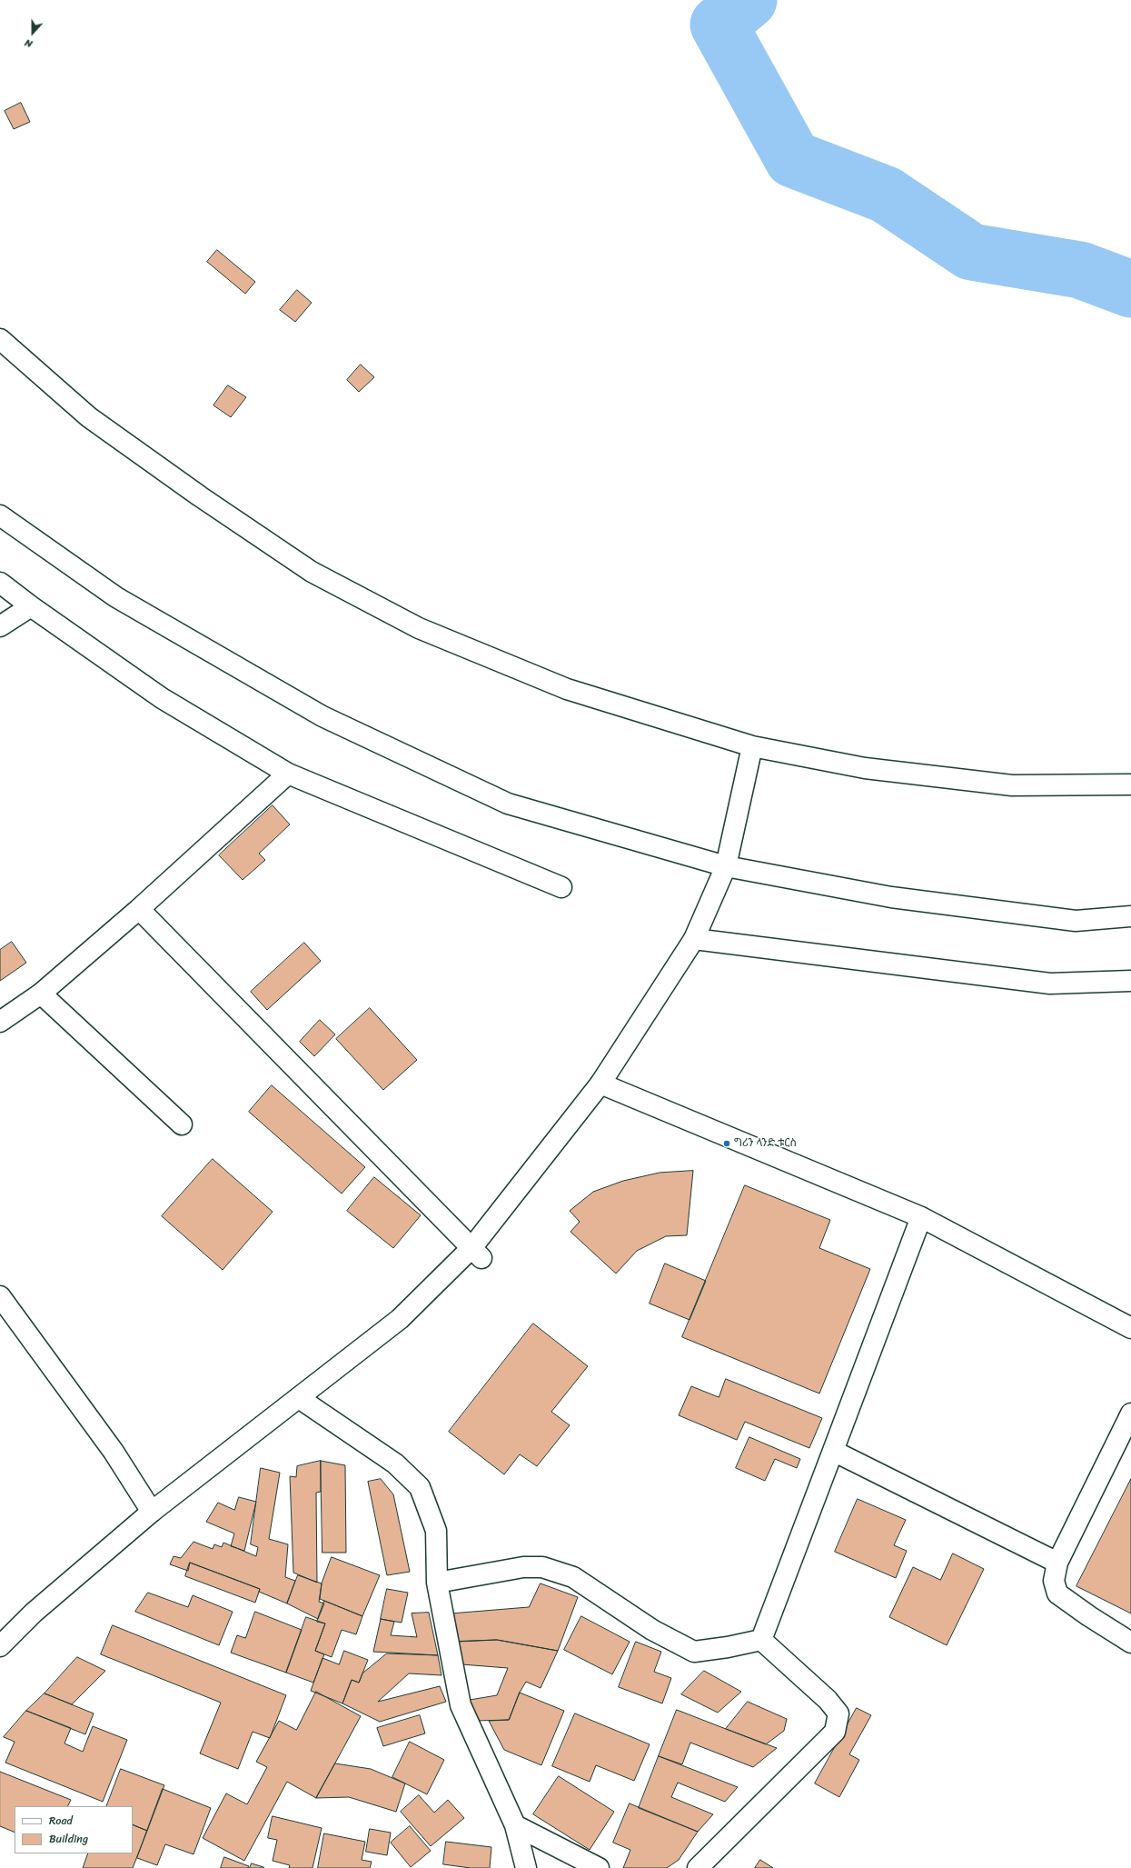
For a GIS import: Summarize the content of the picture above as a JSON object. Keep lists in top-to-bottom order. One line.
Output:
{"places":["ግሪን ላንድ ቱርስ"],"legend":["Road","Building"],"north":"bottom"}
